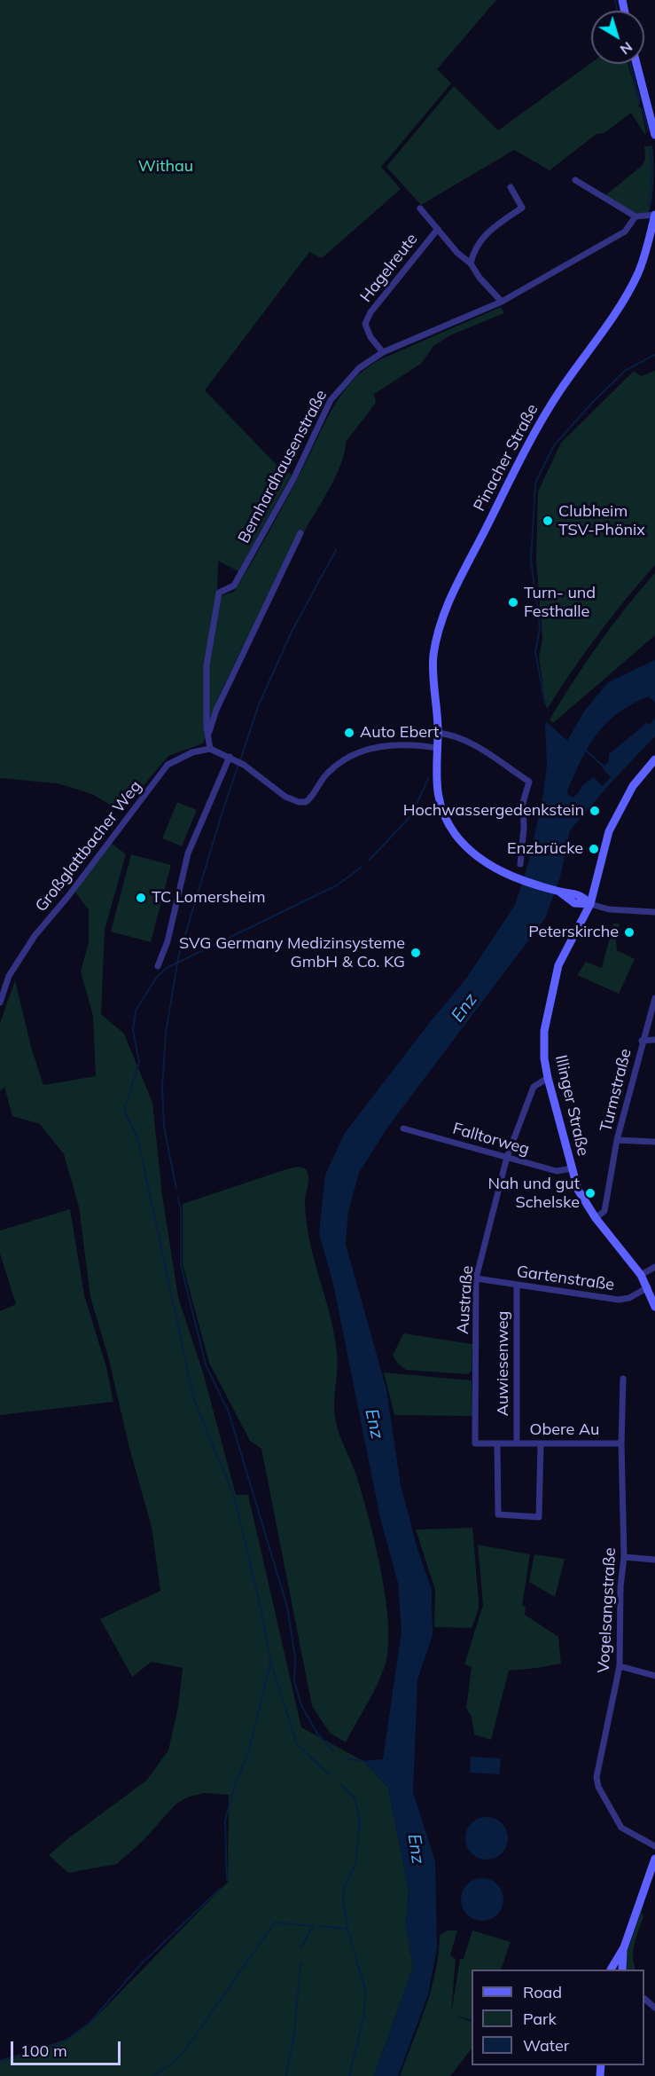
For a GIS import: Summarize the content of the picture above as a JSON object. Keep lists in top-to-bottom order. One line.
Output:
{"streets":{"street":["Hagelreute","Pinacher Straße","Bernhardhausenstraße","Großglattbacher Weg","Turmstraße","Illinger Straße","Falltorweg","Gartenstraße","Austraße","Auwiesenweg","Obere Au","Vogelsangstraße"]},"crossings":[["Hagelreute","Bernhardhausenstraße"],["Pinacher Straße","Illinger Straße"],["Bernhardhausenstraße","Großglattbacher Weg"],["Turmstraße","Illinger Straße"],["Illinger Straße","Falltorweg"],["Illinger Straße","Gartenstraße"],["Illinger Straße","Austraße"],["Falltorweg","Austraße"],["Gartenstraße","Austraße"],["Gartenstraße","Auwiesenweg"],["Austraße","Obere Au"],["Auwiesenweg","Obere Au"],["Obere Au","Vogelsangstraße"]],"water":["Enz"],"parks":["Withau"],"places":["Clubheim TSV-Phönix","Turn- und Festhalle","Auto Ebert","Hochwassergedenkstein","Enzbrücke","TC Lomersheim","Peterskirche","SVG Germany Medizinsysteme GmbH & Co. KG","Nah und gut Schelske"],"legend":["Road","Park","Water"],"scale_bar":"100 m","north":"bottom right"}
